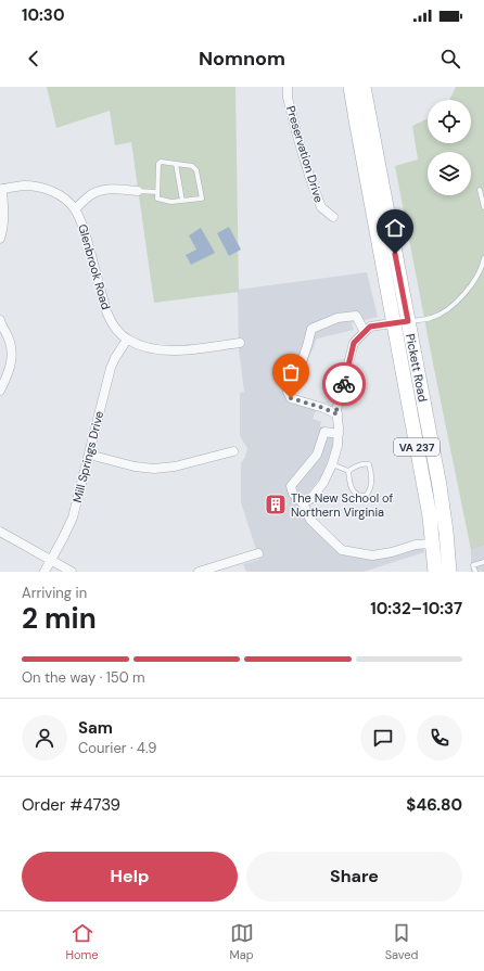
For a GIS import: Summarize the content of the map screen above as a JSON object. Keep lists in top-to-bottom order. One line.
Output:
{"streets":{"main road":["Pickett Road","VA 237"],"street":["Preservation Drive","Glenbrook Road","Mill Springs Drive"]},"crossings":[["Glenbrook Road","Mill Springs Drive"]],"places":{"building":["The New School of Northern Virginia"]},"page":{"status":"10:30","header":"Nomnom","heading":["2 min","Arriving in","10:32–10:37"],"panel":["Sam","Courier · 4.9","Order #4739","$46.80"],"bar":"On the way · 150 m","buttons":["Help","Share"],"tabs":["Home","Map","Saved"]}}
